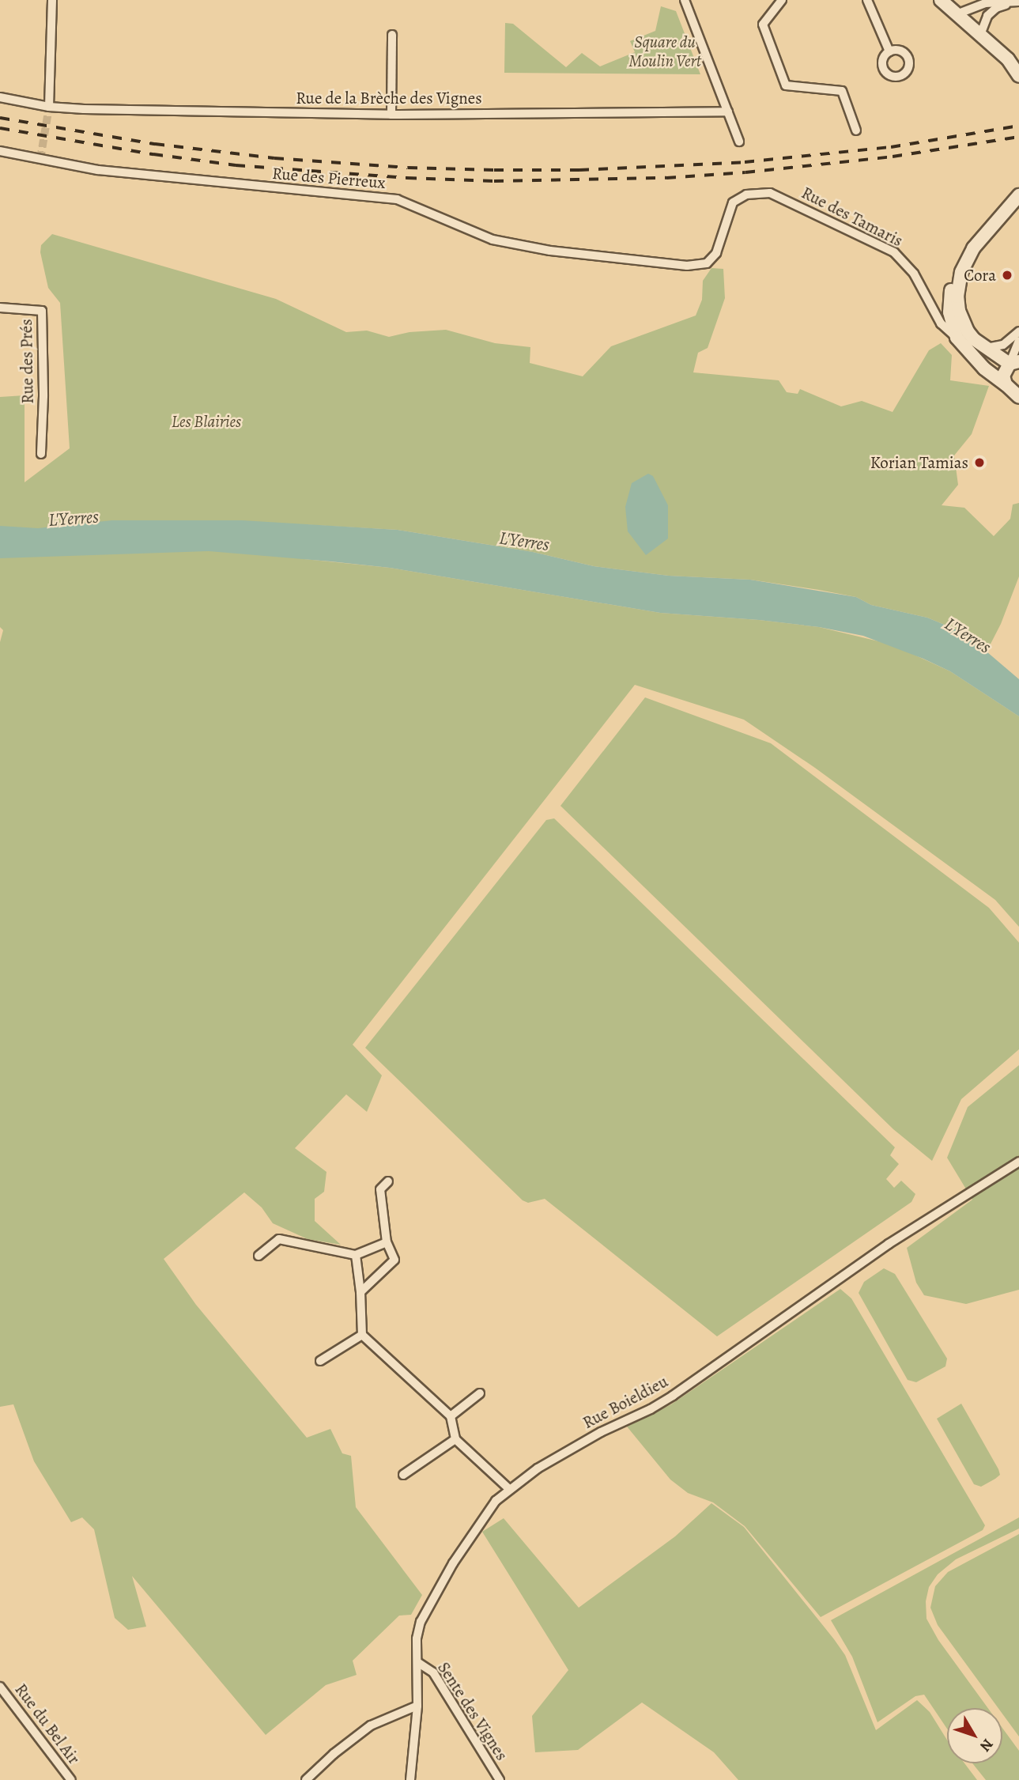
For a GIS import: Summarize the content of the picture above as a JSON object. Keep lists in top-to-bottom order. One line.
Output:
{"streets":{"street":["Rue de la Brèche des Vignes","Rue des Pierreux","Rue des Tamaris","Rue des Prés","Rue Boieldieu","Sente des Vignes","Rue du Bel Air"]},"crossings":[["Rue des Pierreux","Rue des Tamaris"],["Rue Boieldieu","Sente des Vignes"]],"water":["L'Yerres"],"parks":["Square du Moulin Vert","Les Blairies"],"places":["Cora","Korian Tamias"],"north":"bottom right"}
